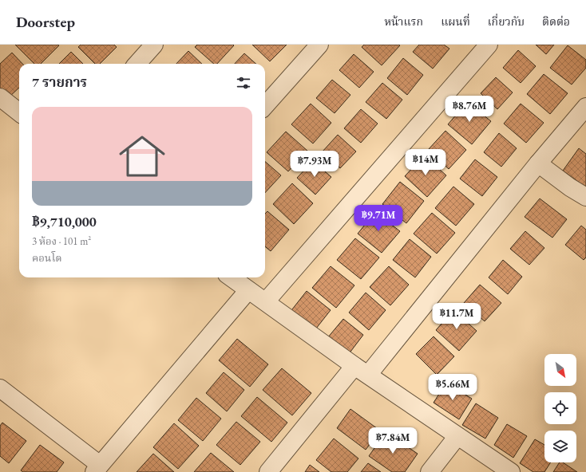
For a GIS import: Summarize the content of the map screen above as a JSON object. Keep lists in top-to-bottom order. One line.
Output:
{"north":"bottom right","page":{"header":"Doorstep","nav":["หน้าแรก","แผนที่","เกี่ยวกับ","ติดต่อ"],"heading":"7 รายการ","price":["฿8.76M","฿14M","฿7.93M","฿9.71M","฿11.7M","฿5.66M","฿7.84M"],"list":[{"name":"฿9,710,000","note":"3 ห้อง · 101 m² · คอนโด"}]}}
